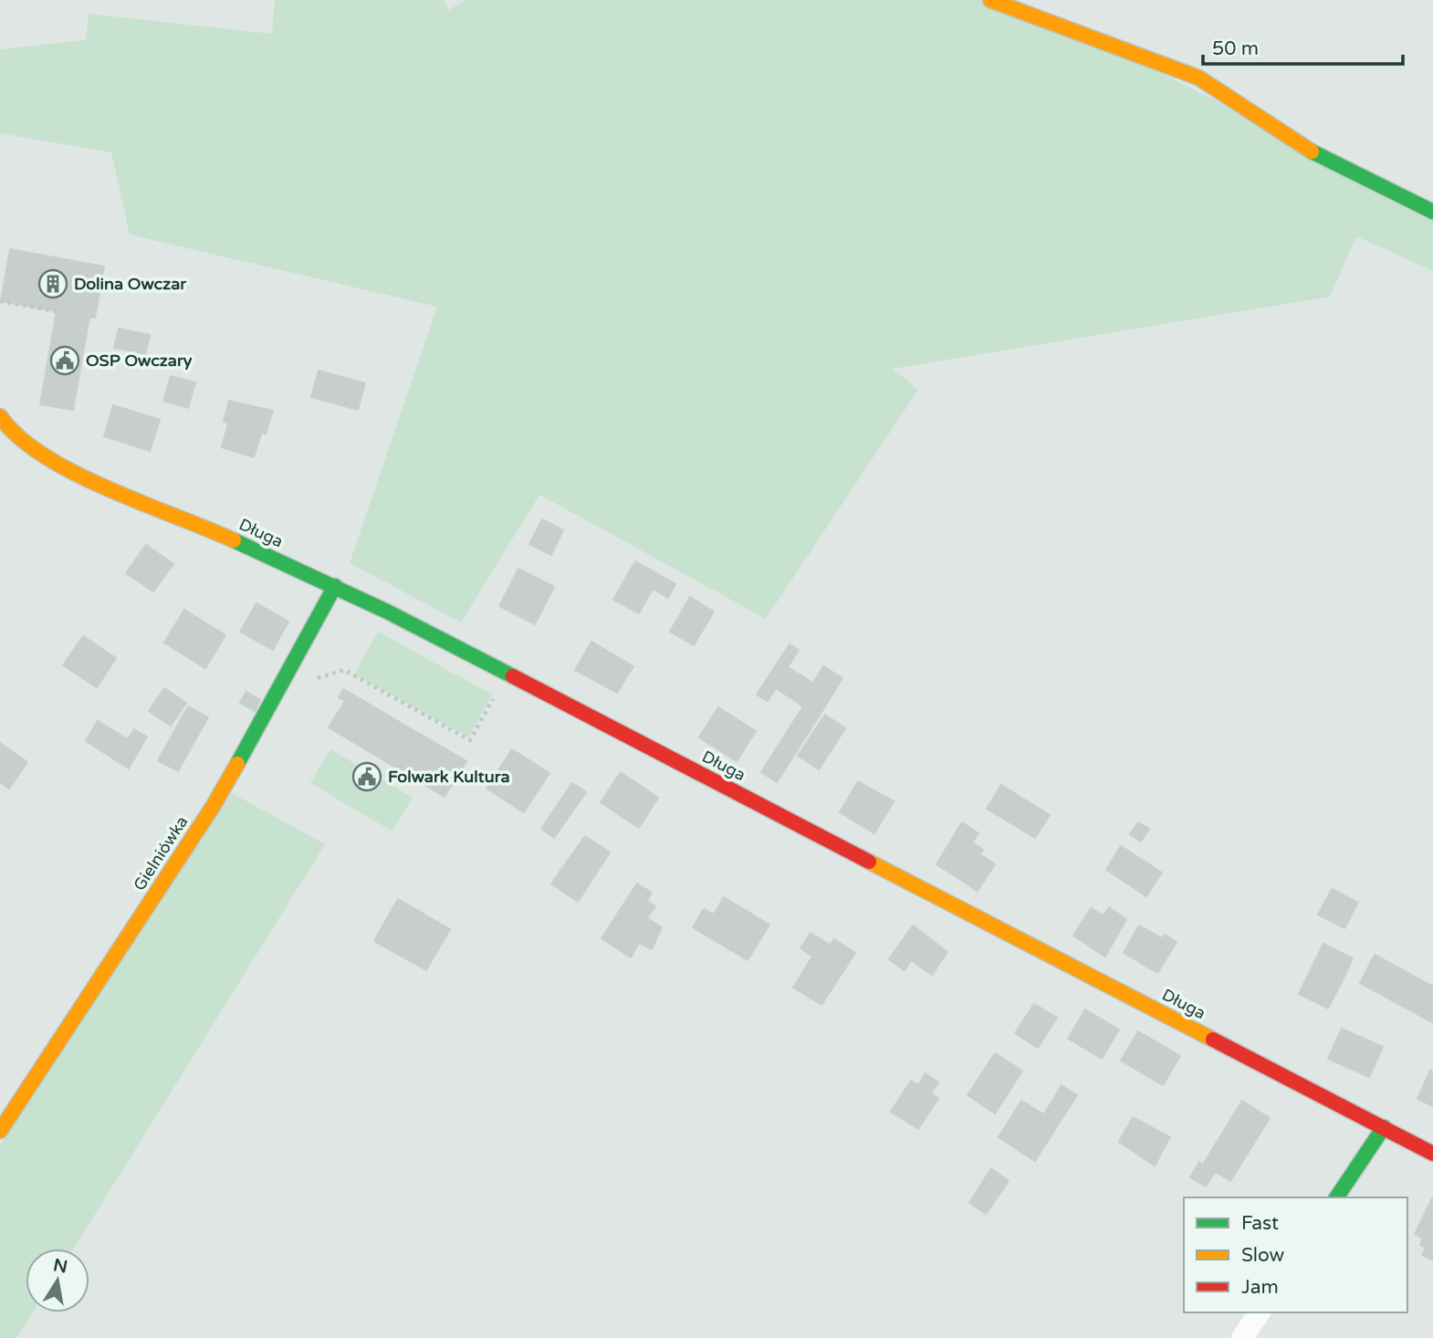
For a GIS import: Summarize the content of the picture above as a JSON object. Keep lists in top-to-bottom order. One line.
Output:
{"streets":{"street":["Długa","Gielniówka"]},"crossings":[["Długa","Gielniówka"]],"places":{"building":["Dolina Owczar"],"public building":["OSP Owczary","Folwark Kultura"]},"legend":["Fast","Slow","Jam"],"scale_bar":"50 m","north":"top"}
